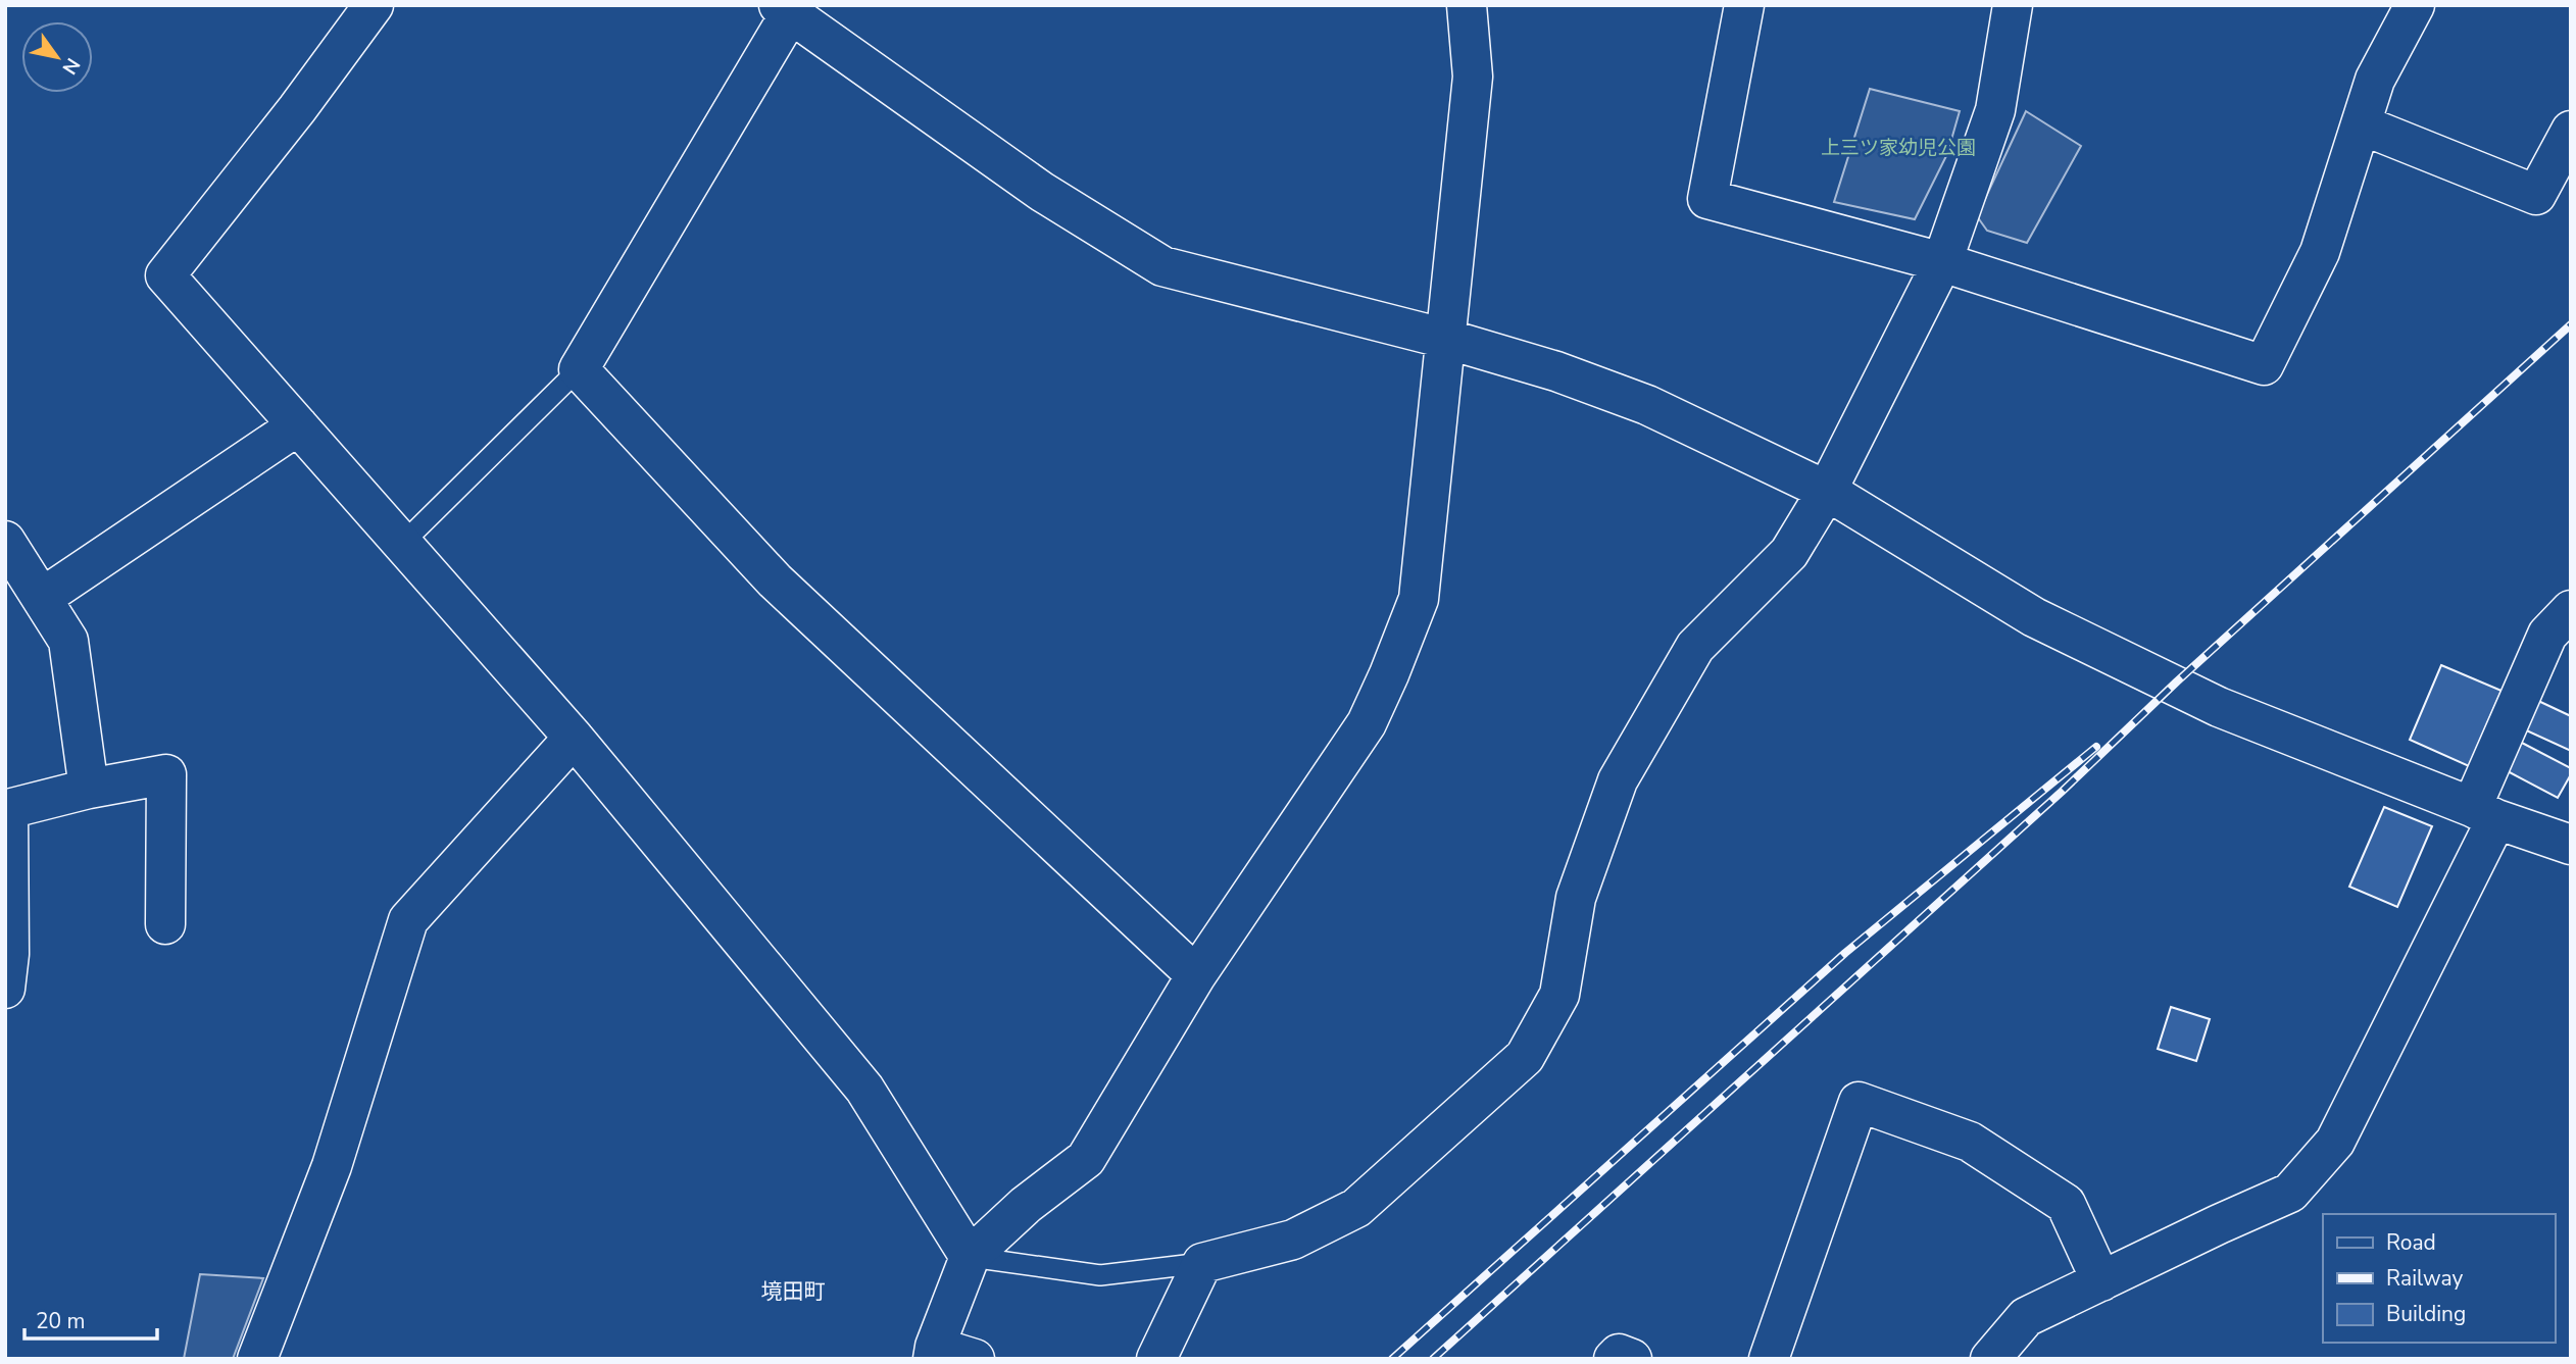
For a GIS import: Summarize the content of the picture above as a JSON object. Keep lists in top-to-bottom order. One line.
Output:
{"districts":["境田町"],"parks":["上三ツ家幼児公園"],"legend":["Road","Railway","Building"],"scale_bar":"20 m","north":"bottom right"}
